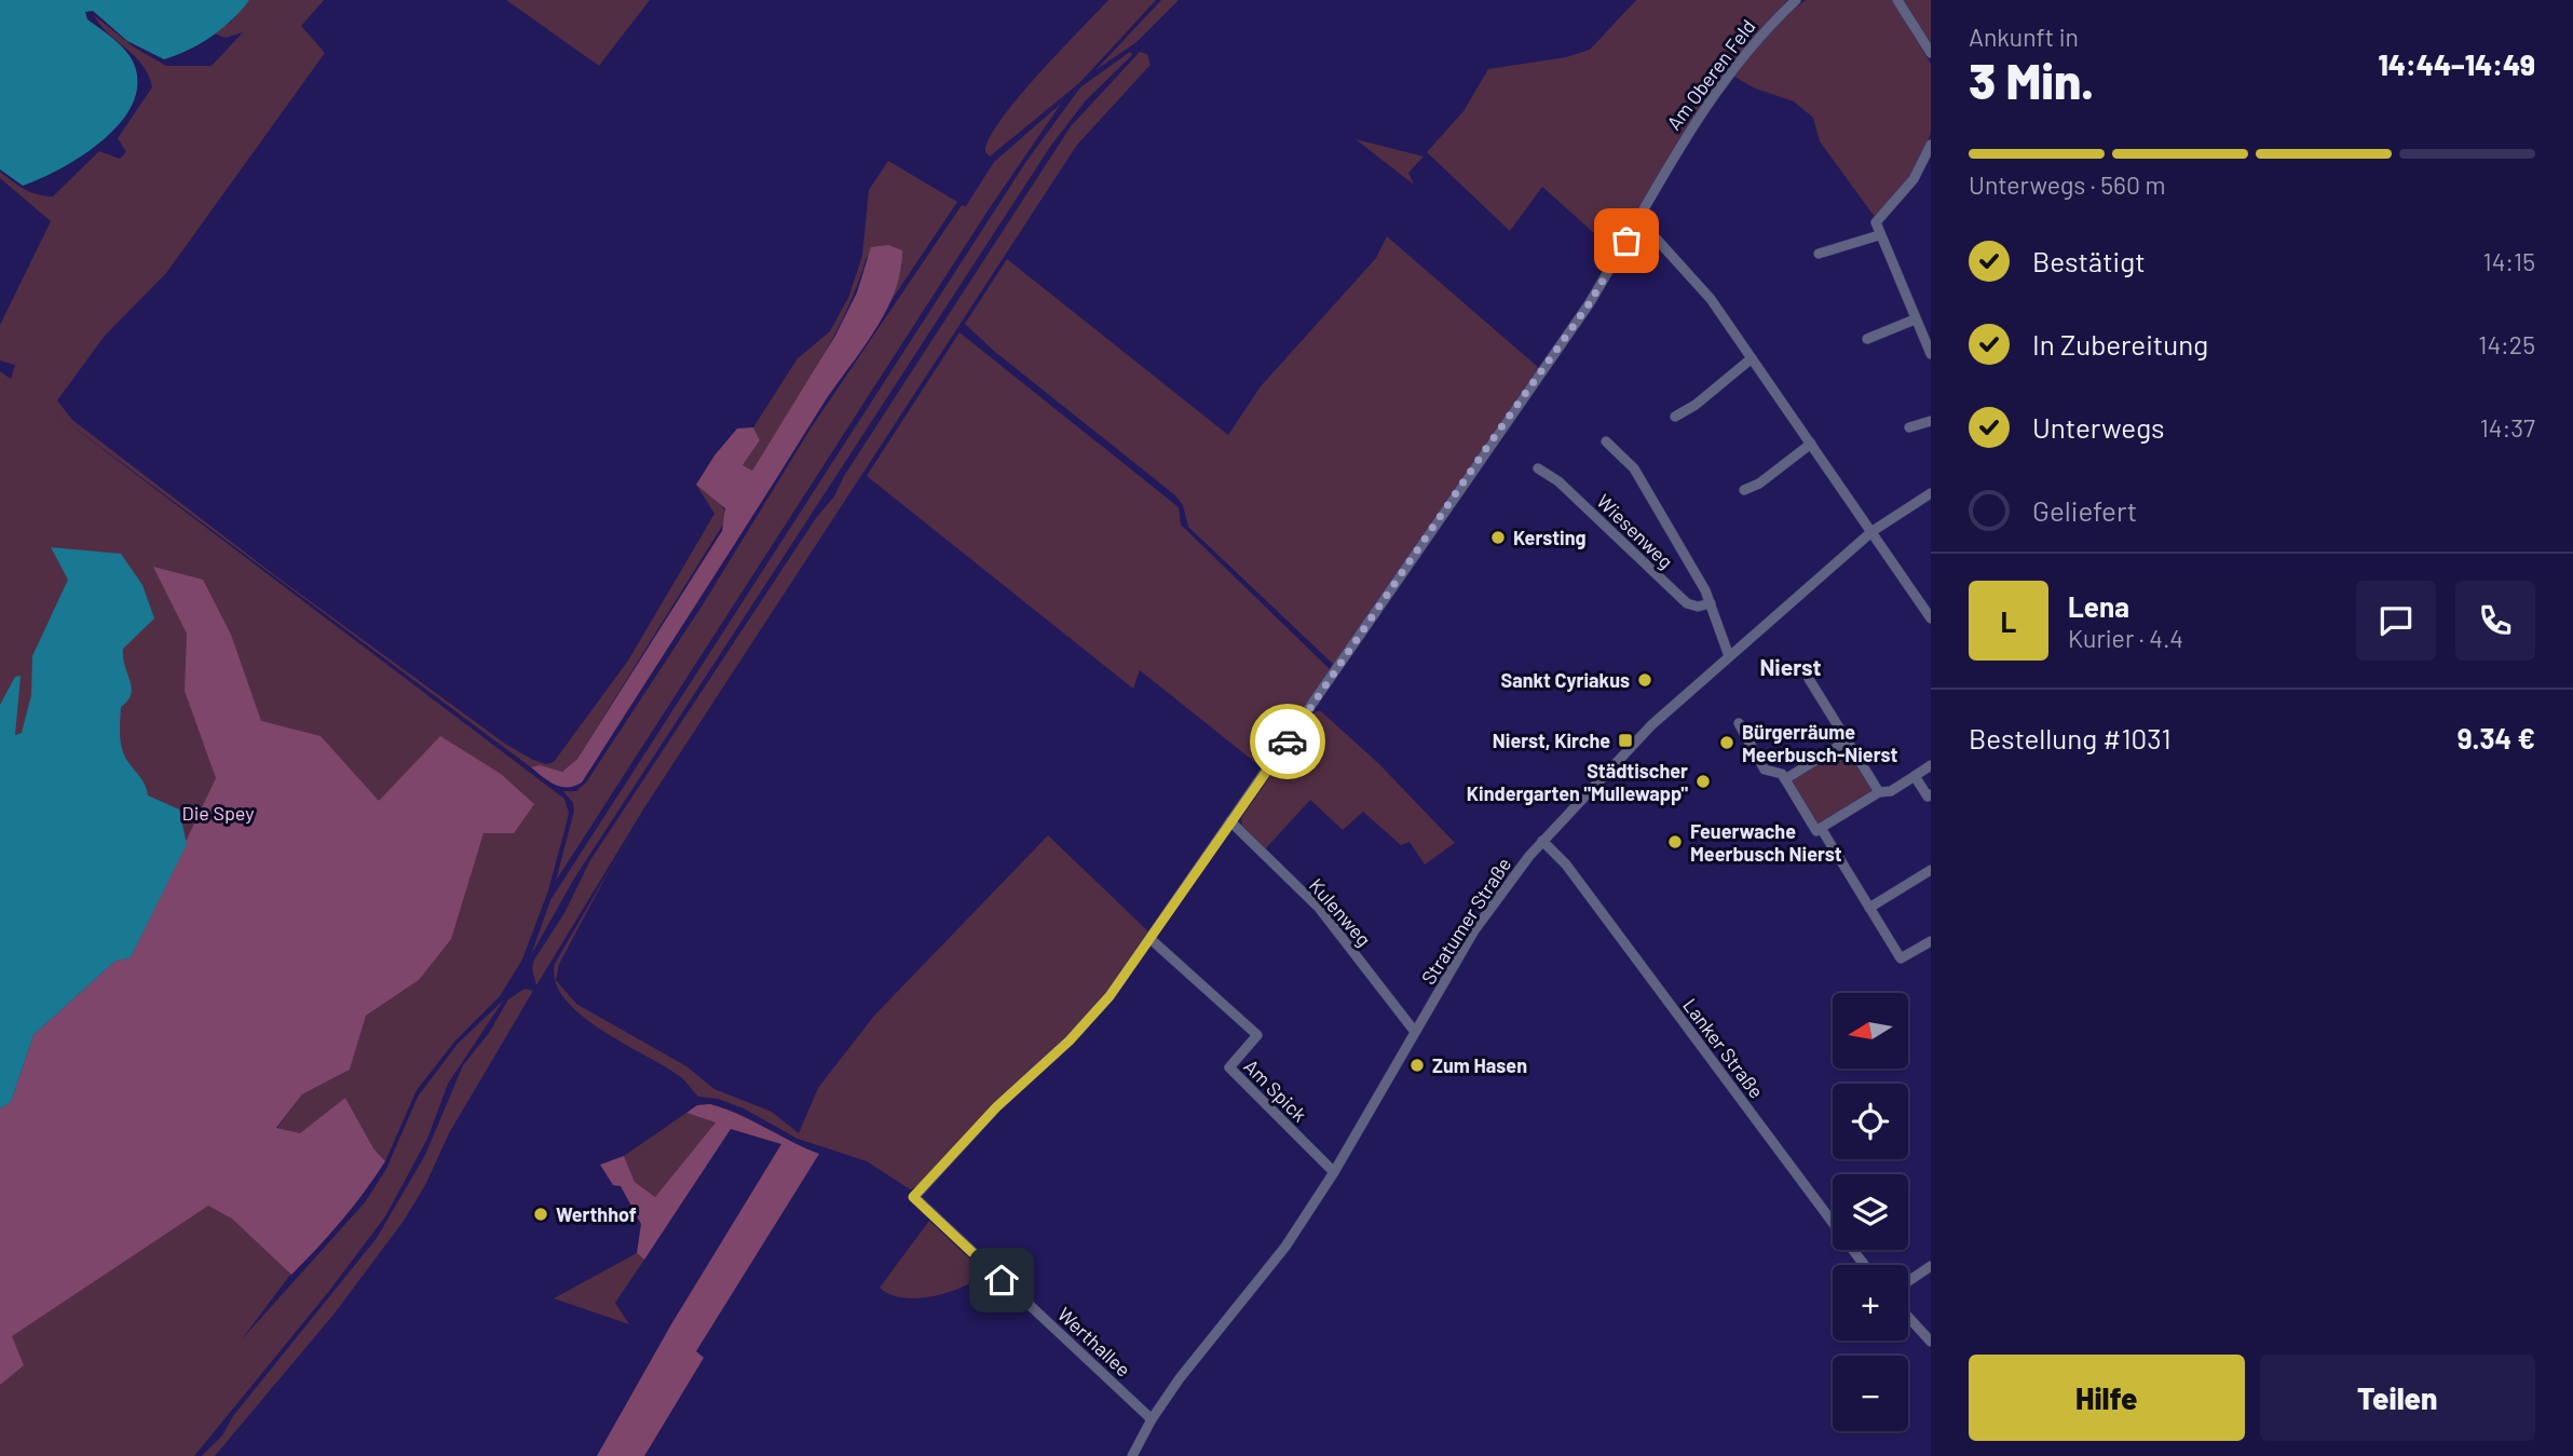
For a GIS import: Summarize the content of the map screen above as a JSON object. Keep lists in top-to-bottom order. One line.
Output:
{"streets":{"street":["Am Oberen Feld","Wiesenweg","Kulenweg","Stratumer Straße","Lanker Straße","Am Spick","Werthallee"]},"crossings":[["Am Oberen Feld","Kulenweg"],["Am Oberen Feld","Am Spick"],["Am Oberen Feld","Werthallee"],["Wiesenweg","Stratumer Straße"],["Kulenweg","Stratumer Straße"],["Stratumer Straße","Lanker Straße"],["Stratumer Straße","Am Spick"],["Stratumer Straße","Werthallee"]],"districts":["Nierst"],"parks":["Die Spey"],"places":{"other":["Kersting","Sankt Cyriakus","Bürgerräume Meerbusch-Nierst","Städtischer Kindergarten \"Mullewapp\"","Feuerwache Meerbusch Nierst","Zum Hasen","Werthhof"],"transit":["Nierst, Kirche"]},"north":"left","page":{"heading":["3 Min.","Ankunft in","14:44–14:49"],"panel":["Lena","Kurier · 4.4","Bestellung #1031","9.34 €"],"bar":"Unterwegs · 560 m","list":[["Bestätigt","14:15"],["In Zubereitung","14:25"],["Unterwegs","14:37"],"Geliefert"],"round":"L","map_buttons":["+","−"],"buttons":["Hilfe","Teilen"]}}
